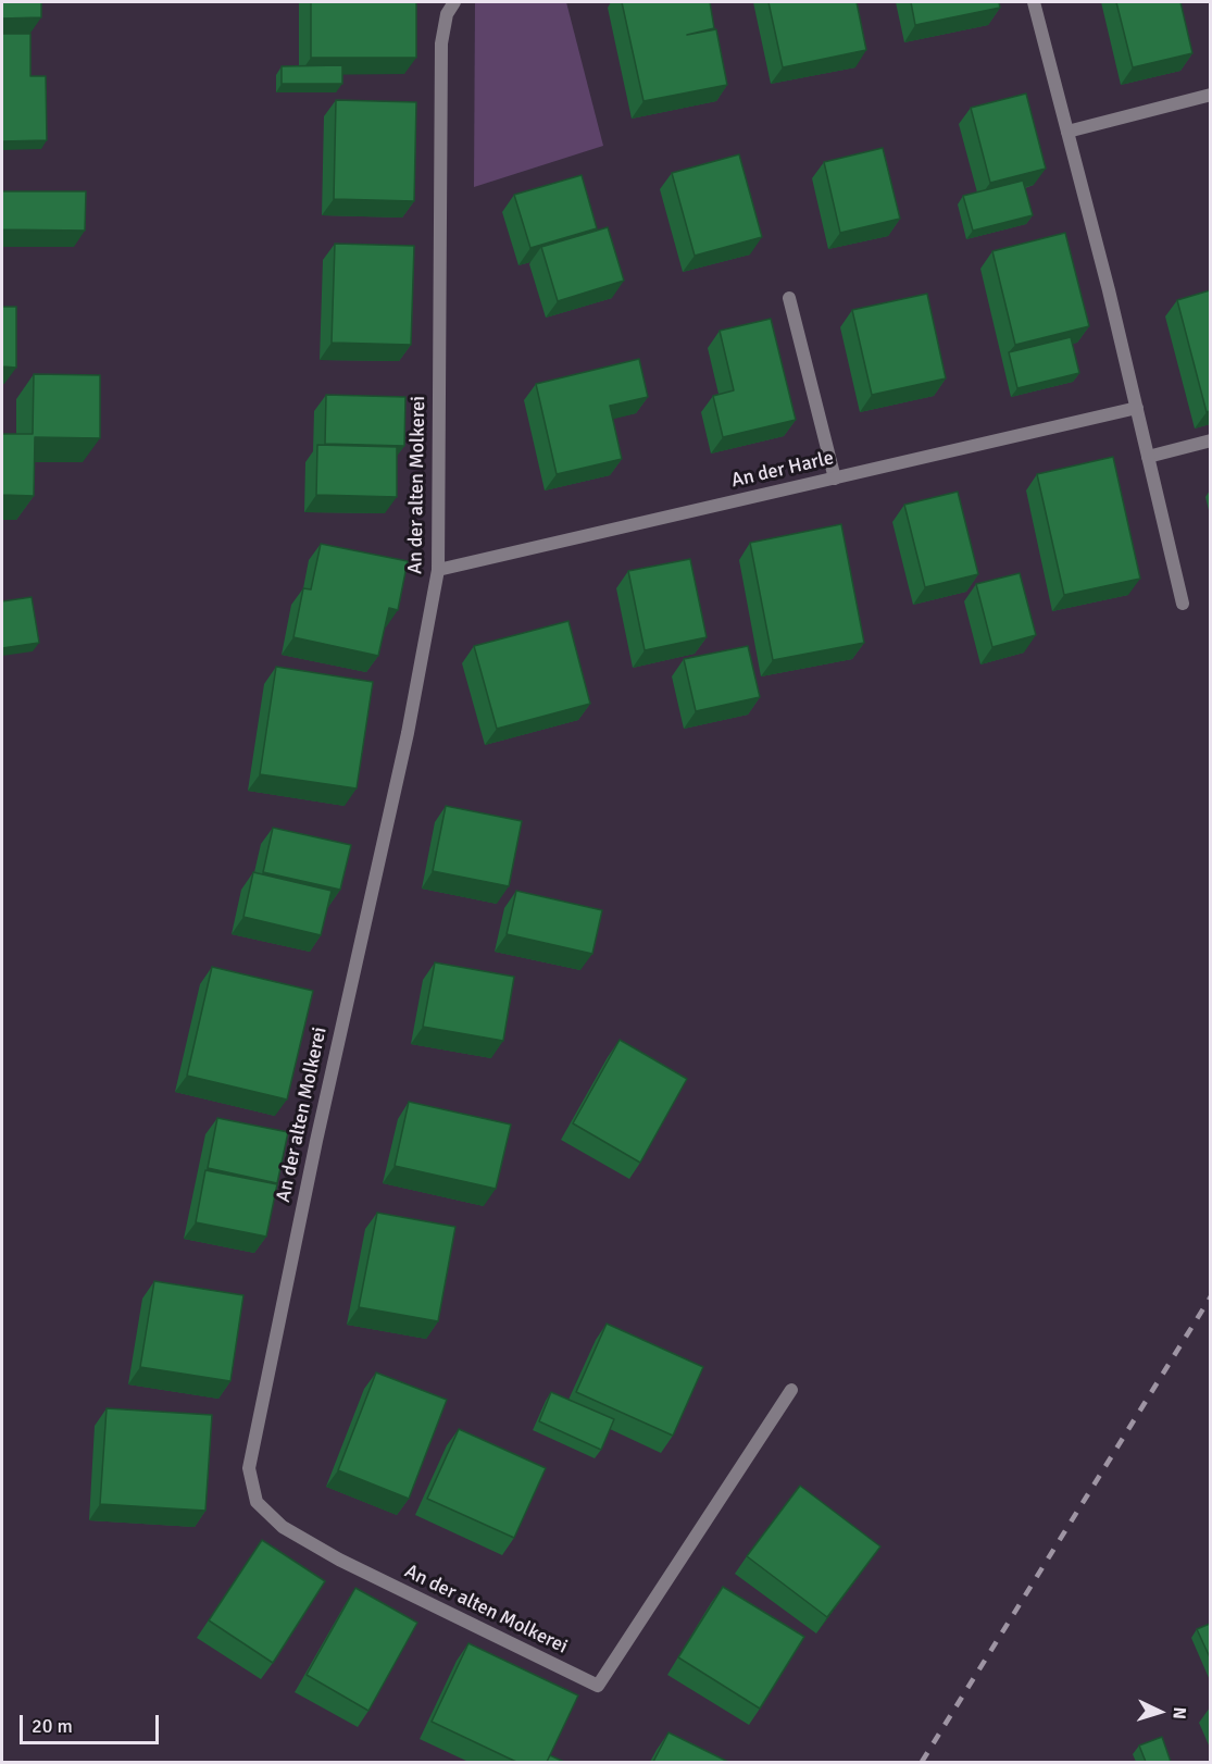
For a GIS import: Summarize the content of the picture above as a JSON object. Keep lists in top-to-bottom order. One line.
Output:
{"streets":{"street":["An der Harle","An der alten Molkerei"]},"crossings":[["An der Harle","An der alten Molkerei"]],"scale_bar":"20 m","north":"right"}
